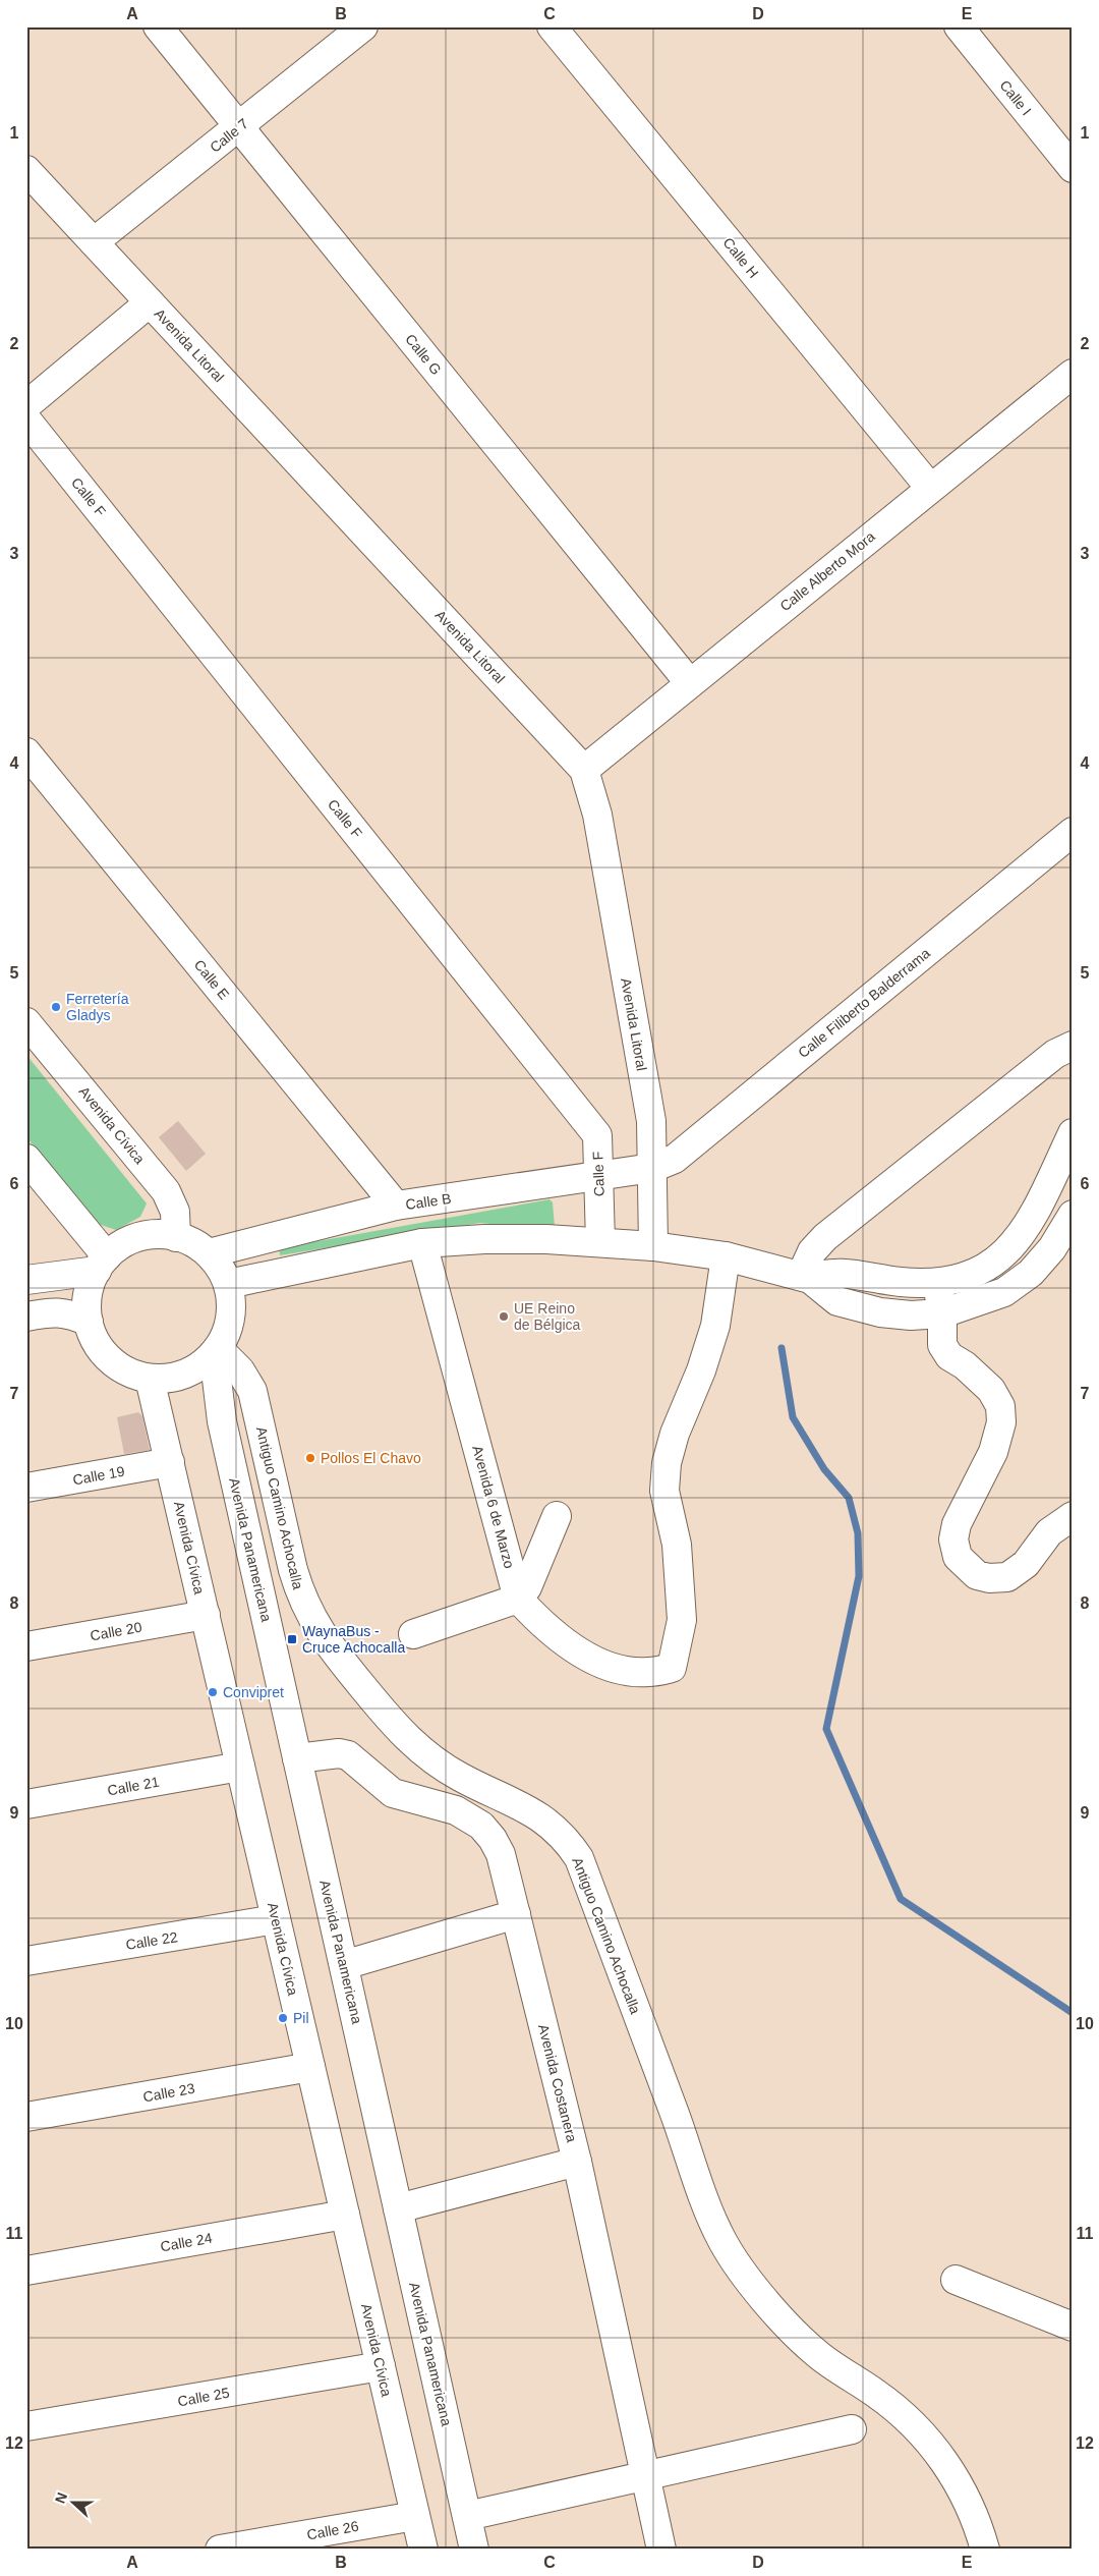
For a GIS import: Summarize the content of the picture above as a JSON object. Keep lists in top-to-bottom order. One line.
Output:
{"streets":{"street":["Calle I","Calle 7","Calle H","Avenida Litoral","Calle G","Calle F","Calle Alberto Mora","Calle E","Calle Filiberto Balderrama","Avenida Cívica","Calle B","Calle 19","Avenida 6 de Marzo","Antiguo Camino Achocalla","Avenida Panamericana","Calle 20","Calle 21","Calle 22","Avenida Costanera","Calle 23","Calle 24","Calle 25","Calle 26"]},"crossings":[["Calle 7","Avenida Litoral"],["Calle 7","Calle G"],["Calle H","Calle Alberto Mora"],["Avenida Litoral","Calle Alberto Mora"],["Avenida Litoral","Calle Filiberto Balderrama"],["Avenida Litoral","Calle B"],["Calle G","Calle Alberto Mora"],["Calle F","Calle B"],["Calle E","Calle B"],["Calle Filiberto Balderrama","Calle B"],["Avenida Cívica","Calle B"],["Avenida Cívica","Calle 19"],["Avenida Cívica","Antiguo Camino Achocalla"],["Avenida Cívica","Avenida Panamericana"],["Avenida Cívica","Calle 20"],["Avenida Cívica","Calle 21"],["Avenida Cívica","Calle 22"],["Avenida Cívica","Calle 23"],["Avenida Cívica","Calle 24"],["Avenida Cívica","Calle 25"],["Avenida Cívica","Calle 26"],["Calle B","Antiguo Camino Achocalla"],["Calle B","Avenida Panamericana"],["Antiguo Camino Achocalla","Avenida Panamericana"],["Avenida Panamericana","Avenida Costanera"]],"places":{"other":["Ferretería Gladys","UE Reino de Bélgica","Pollos El Chavo","Convipret","Pil"],"transit":["WaynaBus - Cruce Achocalla"]},"north":"left","grid":{"columns":["A","B","C","D","E"],"rows":["1","2","3","4","5","6","7","8","9","10","11","12"]}}
